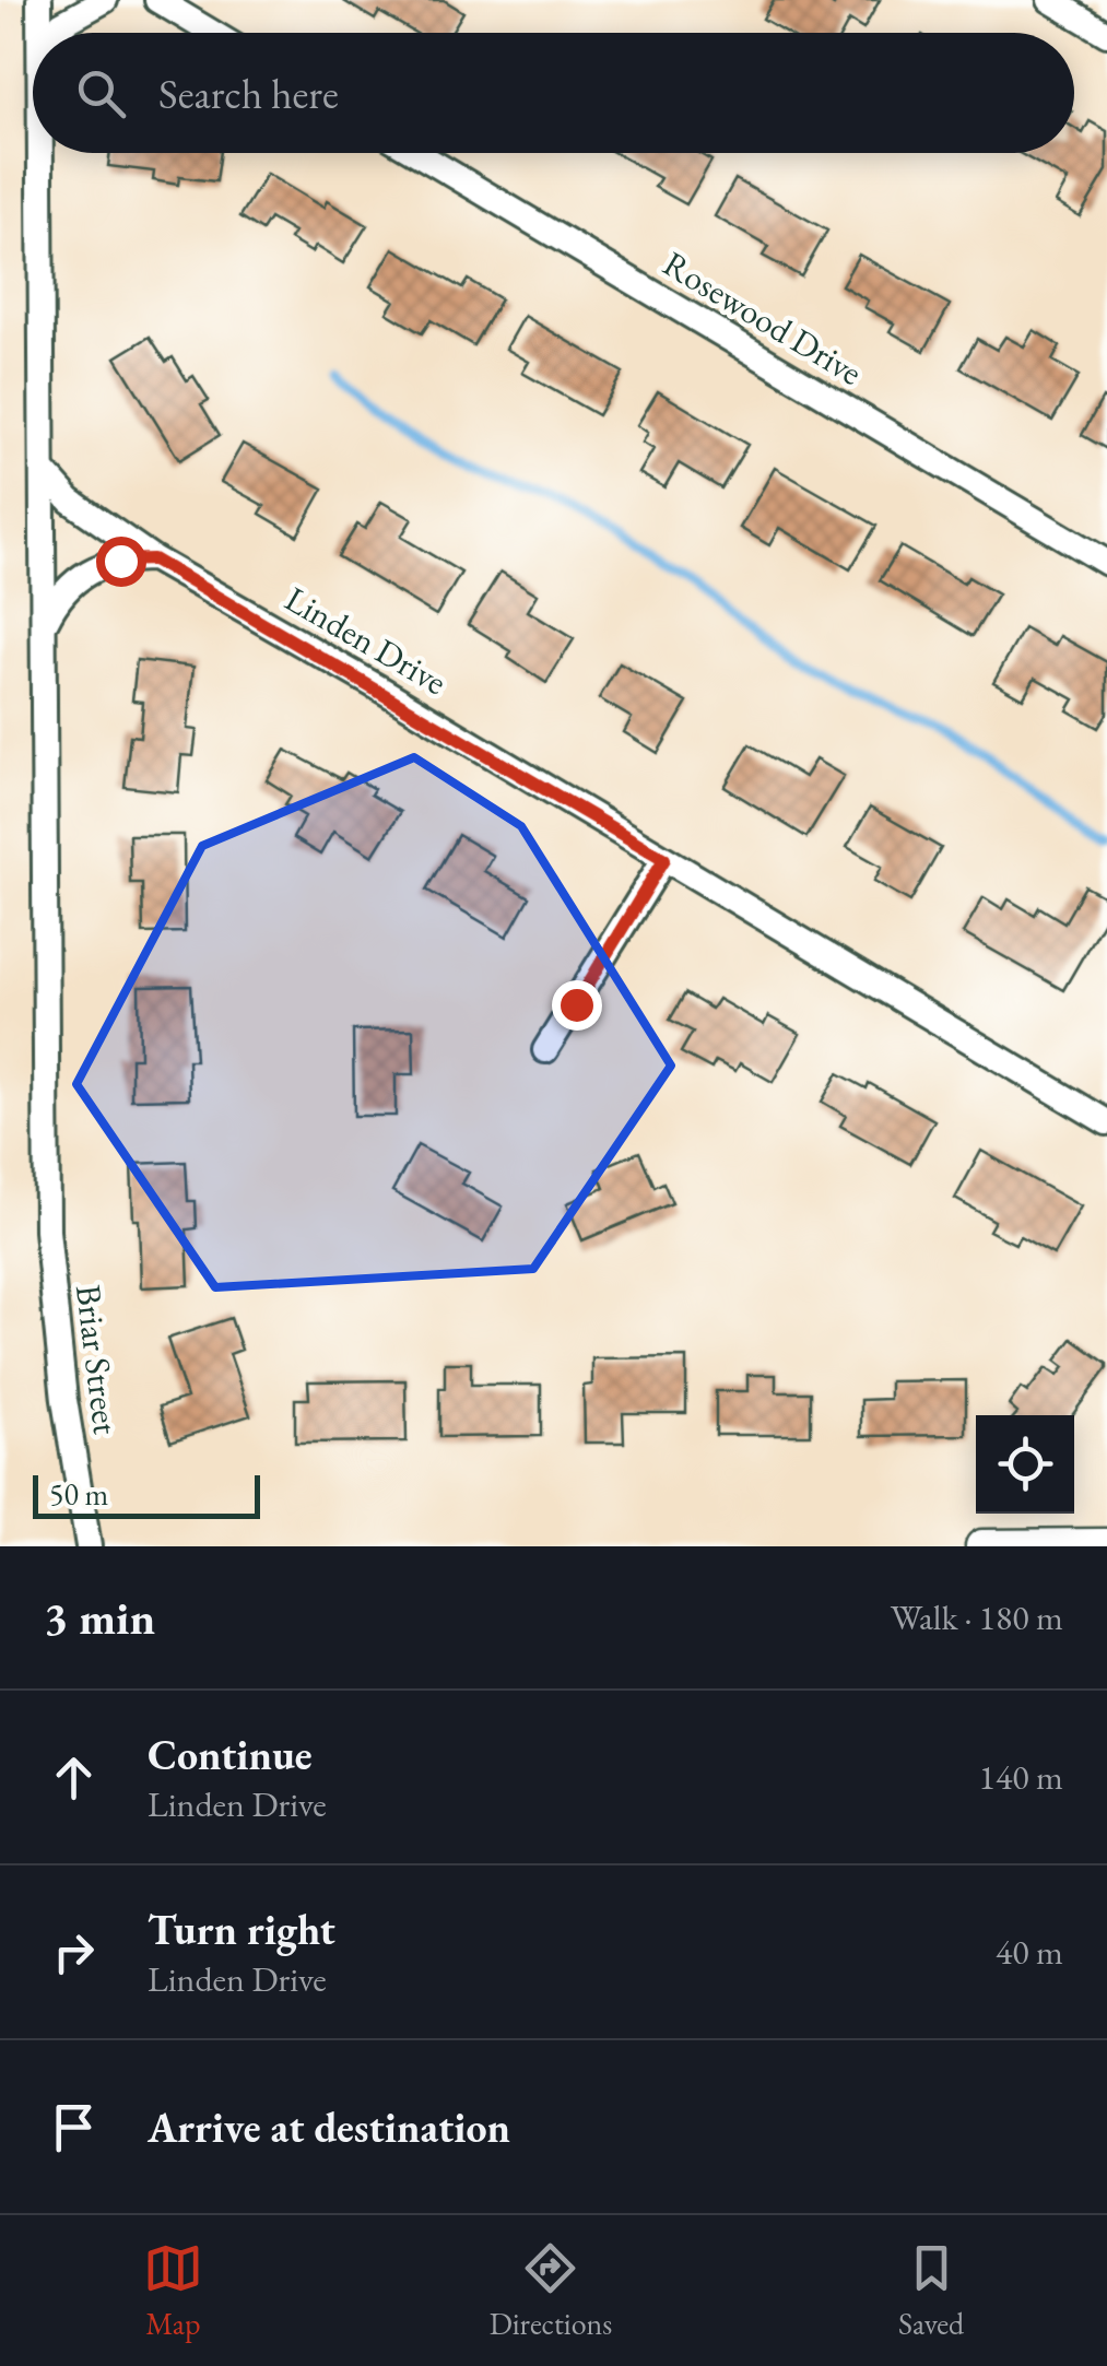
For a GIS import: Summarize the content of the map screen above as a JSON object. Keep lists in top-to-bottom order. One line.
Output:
{"streets":{"street":["Rosewood Drive","Linden Drive","Briar Street"]},"crossings":[["Linden Drive","Briar Street"]],"scale_bar":"50 m","page":{"search":"Search here","scale":"50 m","heading":["3 min","Walk · 180 m"],"list":[["Continue","Linden Drive","140 m"],["Turn right","Linden Drive","40 m"],"Arrive at destination"],"nav":["Map","Directions","Saved"]}}
